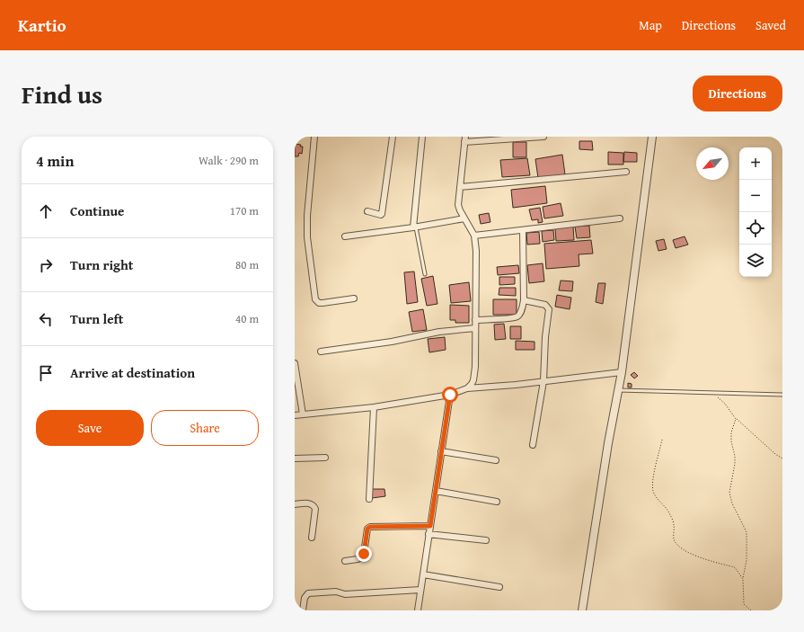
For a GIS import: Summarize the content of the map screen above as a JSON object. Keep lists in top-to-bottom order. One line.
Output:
{"north":"bottom left","page":{"header":"Kartio","nav":["Map","Directions","Saved"],"title":"Find us","buttons":["Directions",["Save","Share"]],"heading":["4 min","Walk · 290 m"],"map_buttons":["+","−"],"list":[["Continue","170 m"],["Turn right","80 m"],["Turn left","40 m"],"Arrive at destination"]}}
